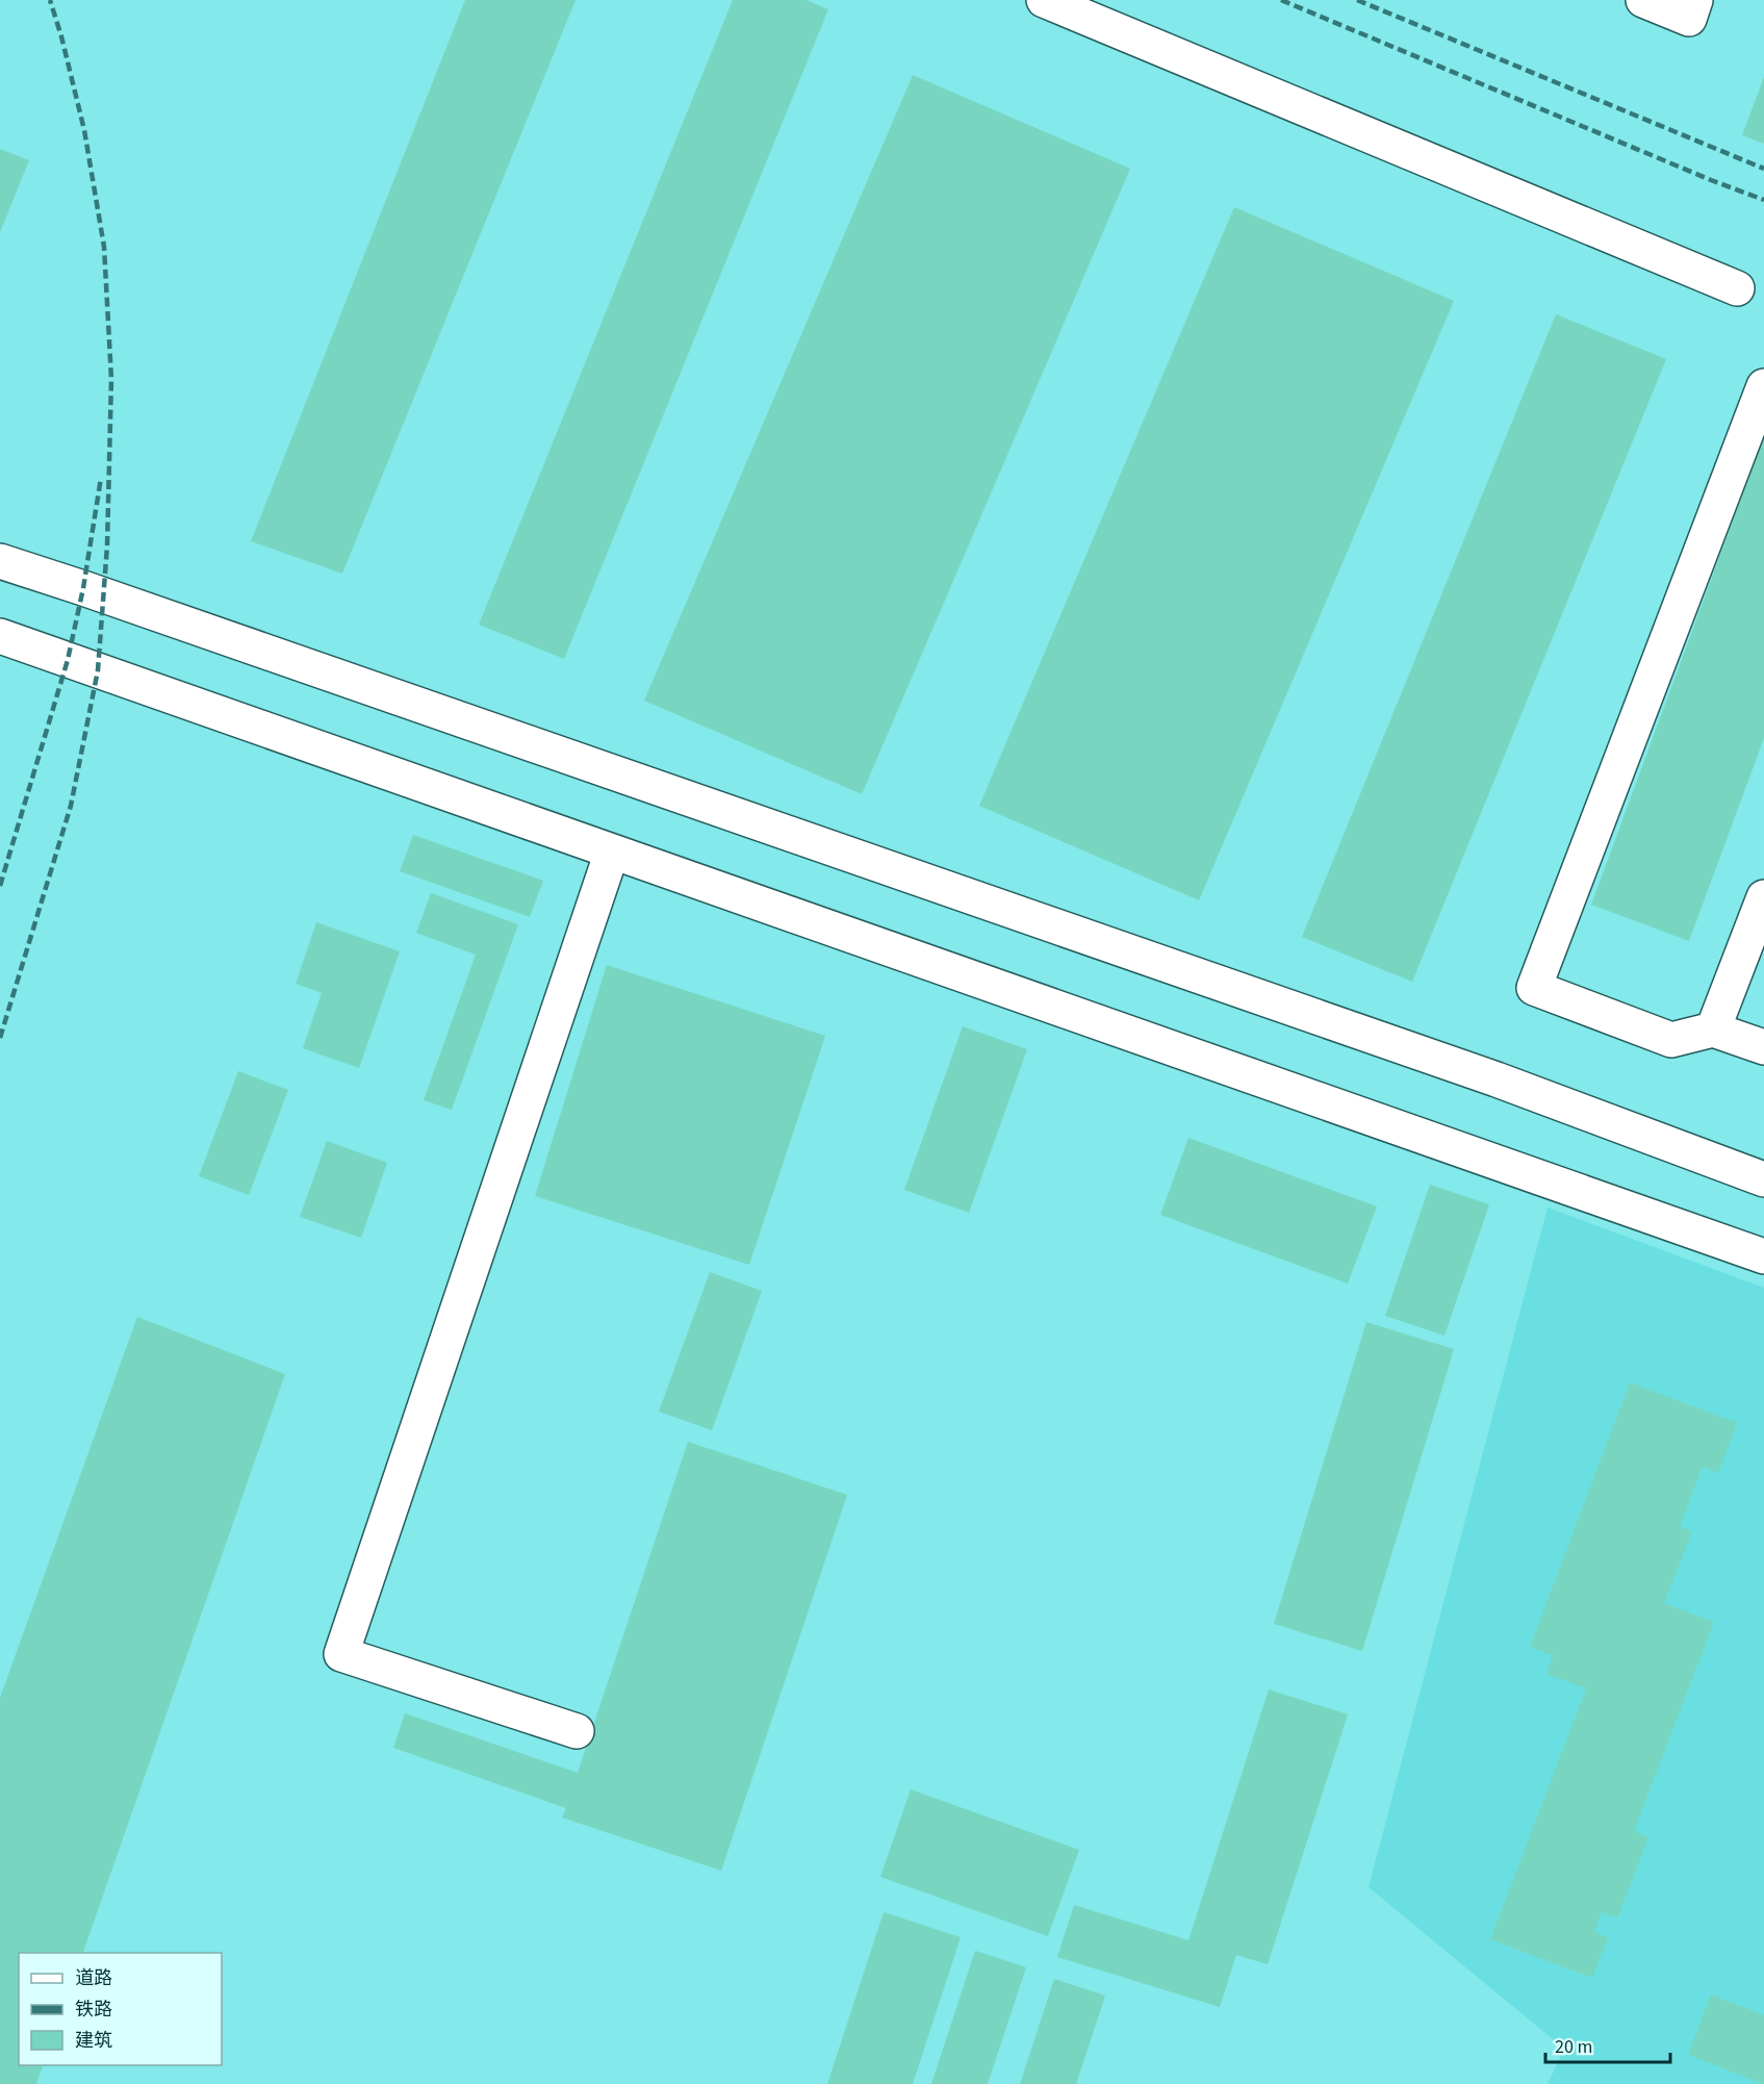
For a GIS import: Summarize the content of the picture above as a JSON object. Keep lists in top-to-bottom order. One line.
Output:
{"legend":["道路","铁路","建筑"],"scale_bar":"20 m"}
